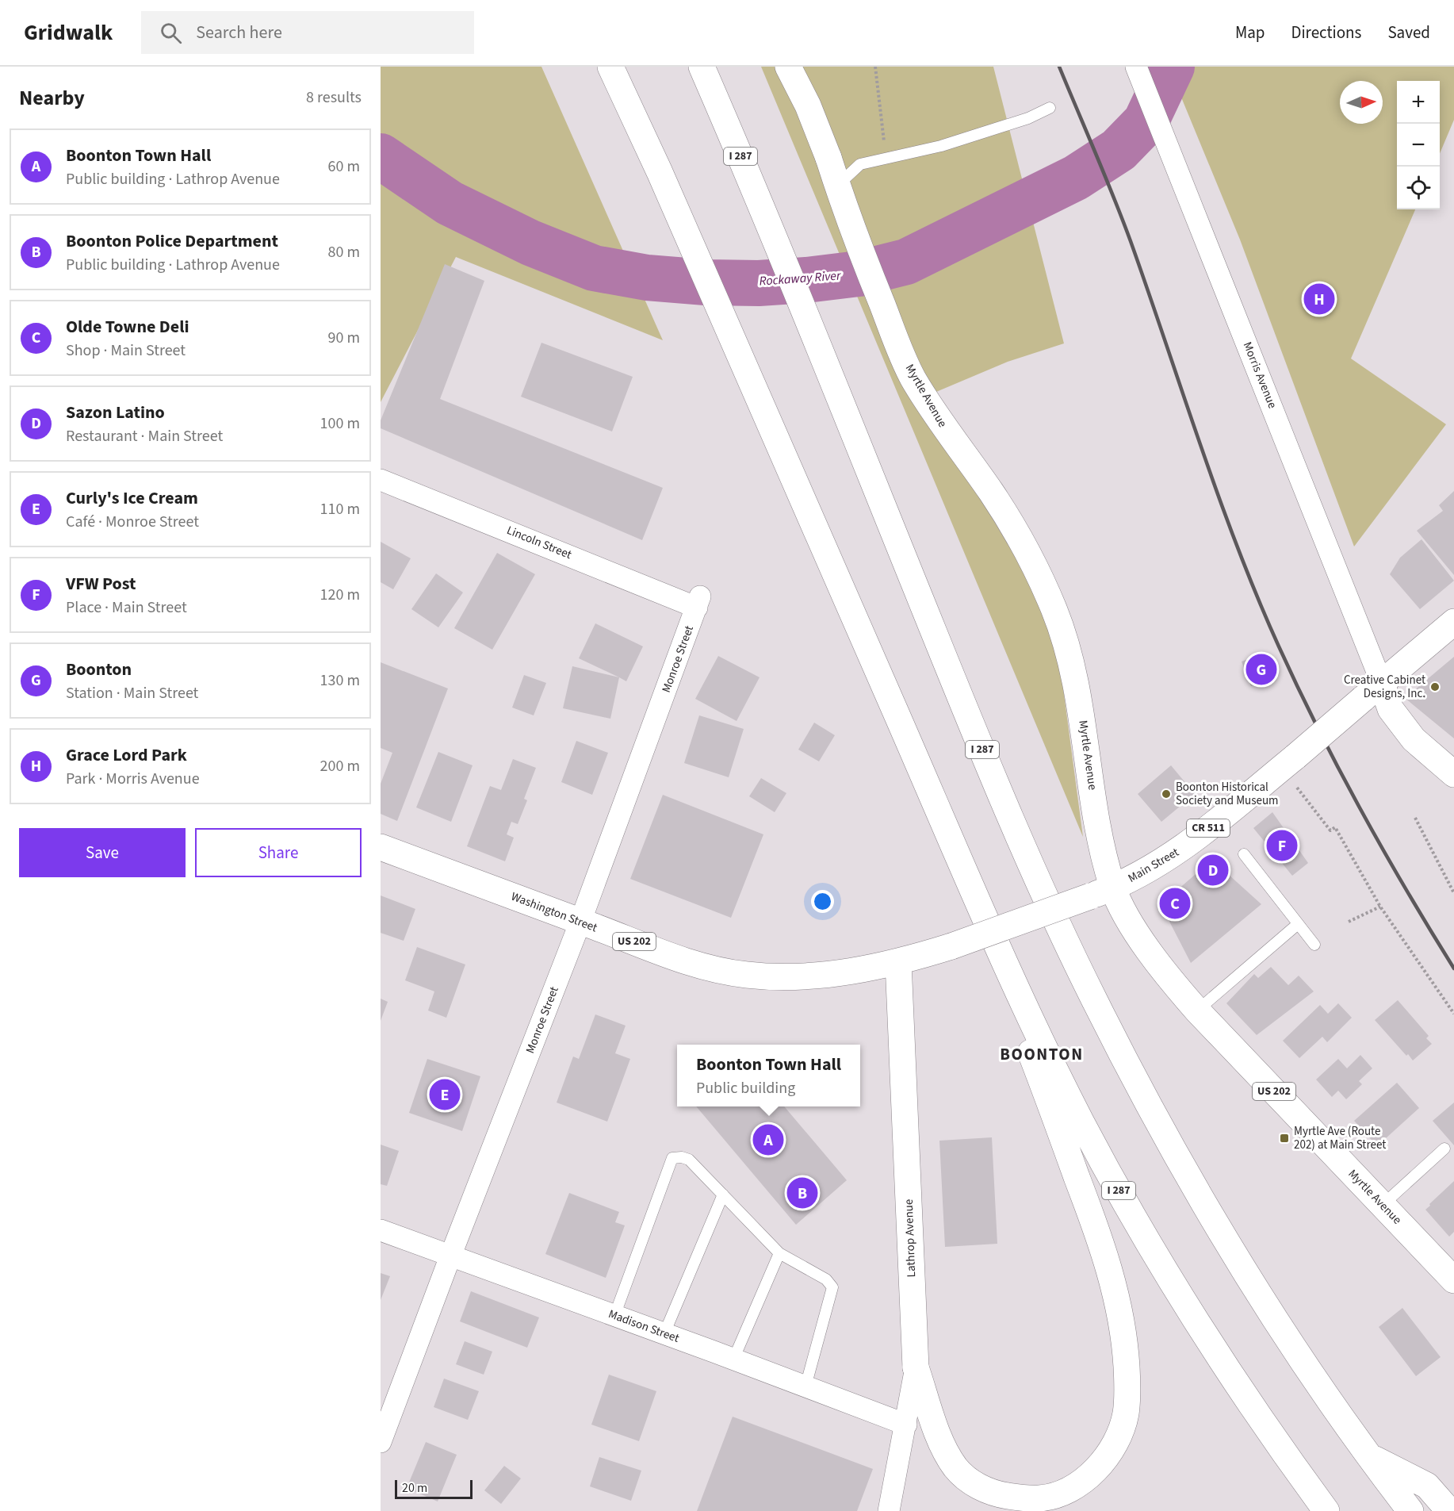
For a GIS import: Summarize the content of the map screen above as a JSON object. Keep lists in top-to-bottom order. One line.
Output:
{"streets":{"main road":["I 287","Myrtle Avenue","CR 511","Main Street","Washington Street","US 202","Lathrop Avenue"],"street":["Morris Avenue","Lincoln Street","Monroe Street","Madison Street"]},"crossings":[["Morris Avenue","Main Street"],["Myrtle Avenue","Main Street"],["Lincoln Street","Monroe Street"],["Monroe Street","Washington Street"],["Monroe Street","Madison Street"],["Main Street","Washington Street"],["Main Street","Lathrop Avenue"],["Washington Street","Lathrop Avenue"],["Lathrop Avenue","Madison Street"]],"districts":["BOONTON"],"water":["Rockaway River"],"places":{"other":["Creative Cabinet Designs, Inc.","Boonton Historical Society and Museum"],"transit":["Myrtle Ave (Route 202) at Main Street"]},"scale_bar":"20 m","north":"right","page":{"header":"Gridwalk","search":"Search here","nav":["Map","Directions","Saved"],"heading":["Nearby","8 results"],"map_buttons":["+","−"],"list":[{"mark":"A","name":"Boonton Town Hall","note":"Public building · Lathrop Avenue","value":"60 m"},{"mark":"B","name":"Boonton Police Department","note":"Public building · Lathrop Avenue","value":"80 m"},{"mark":"C","name":"Olde Towne Deli","note":"Shop · Main Street","value":"90 m"},{"mark":"D","name":"Sazon Latino","note":"Restaurant · Main Street","value":"100 m"},{"mark":"E","name":"Curly's Ice Cream","note":"Café · Monroe Street","value":"110 m"},{"mark":"F","name":"VFW Post","note":"Place · Main Street","value":"120 m"},{"mark":"G","name":"Boonton","note":"Station · Main Street","value":"130 m"},{"mark":"H","name":"Grace Lord Park","note":"Park · Morris Avenue","value":"200 m"}],"pins":["H","G","F","D","C","E","A","B"],"buttons":["Save","Share"],"popup":["Boonton Town Hall","Public building"],"scale":"20 m"}}
